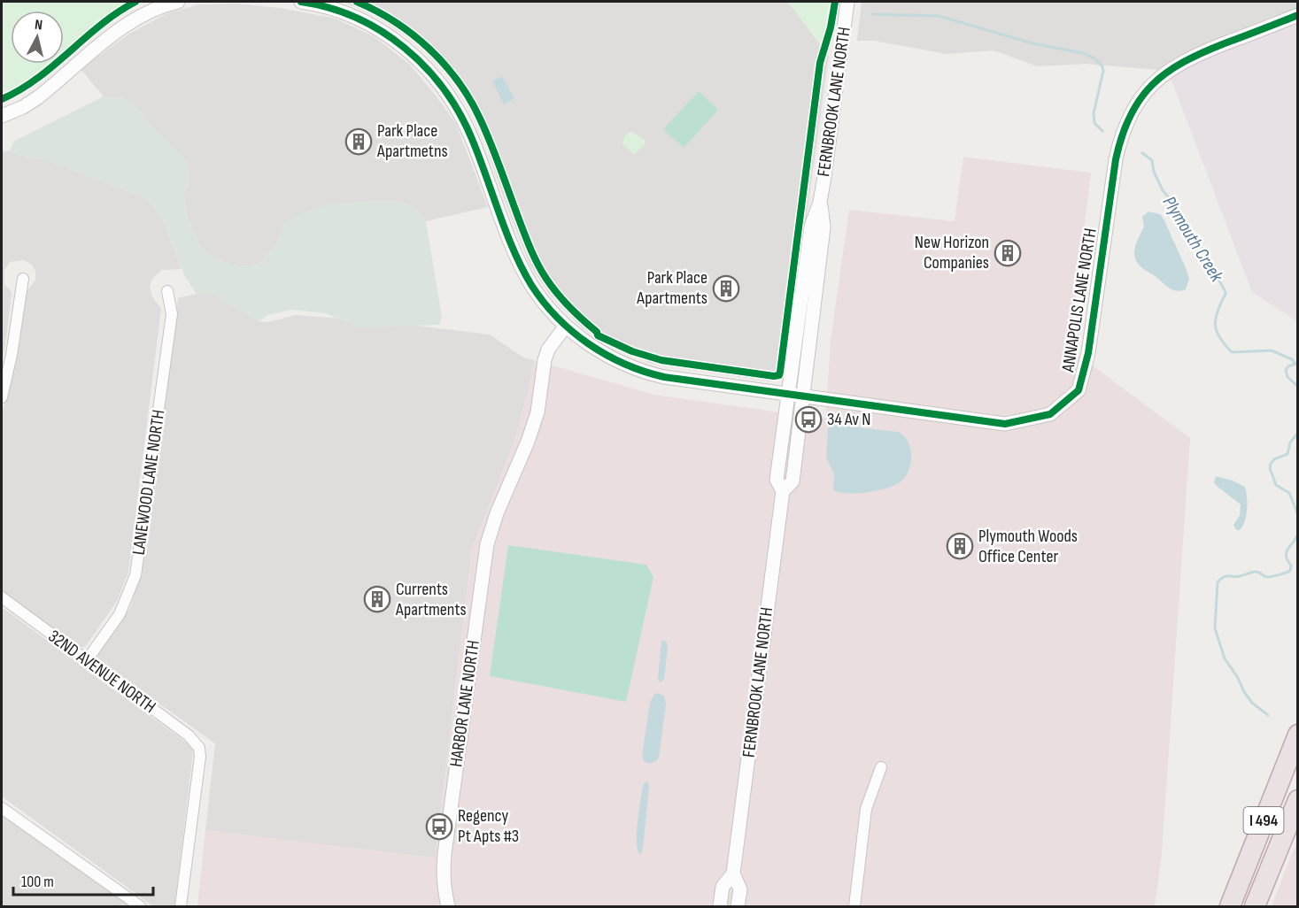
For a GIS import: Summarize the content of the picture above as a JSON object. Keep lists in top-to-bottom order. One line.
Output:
{"streets":{"highway":["I 494"],"street":["FERNBROOK LANE NORTH","ANNAPOLIS LANE NORTH","LANEWOOD LANE NORTH","32ND AVENUE NORTH","HARBOR LANE NORTH"]},"crossings":[["FERNBROOK LANE NORTH","ANNAPOLIS LANE NORTH"],["ANNAPOLIS LANE NORTH","HARBOR LANE NORTH"],["LANEWOOD LANE NORTH","32ND AVENUE NORTH"]],"water":["Plymouth Creek"],"places":{"building":["Park Place Apartmetns","New Horizon Companies","Park Place Apartments","Plymouth Woods Office Center","Currents Apartments"],"bus stop":["34 Av N","Regency Pt Apts #3"]},"scale_bar":"100 m","north":"top"}
